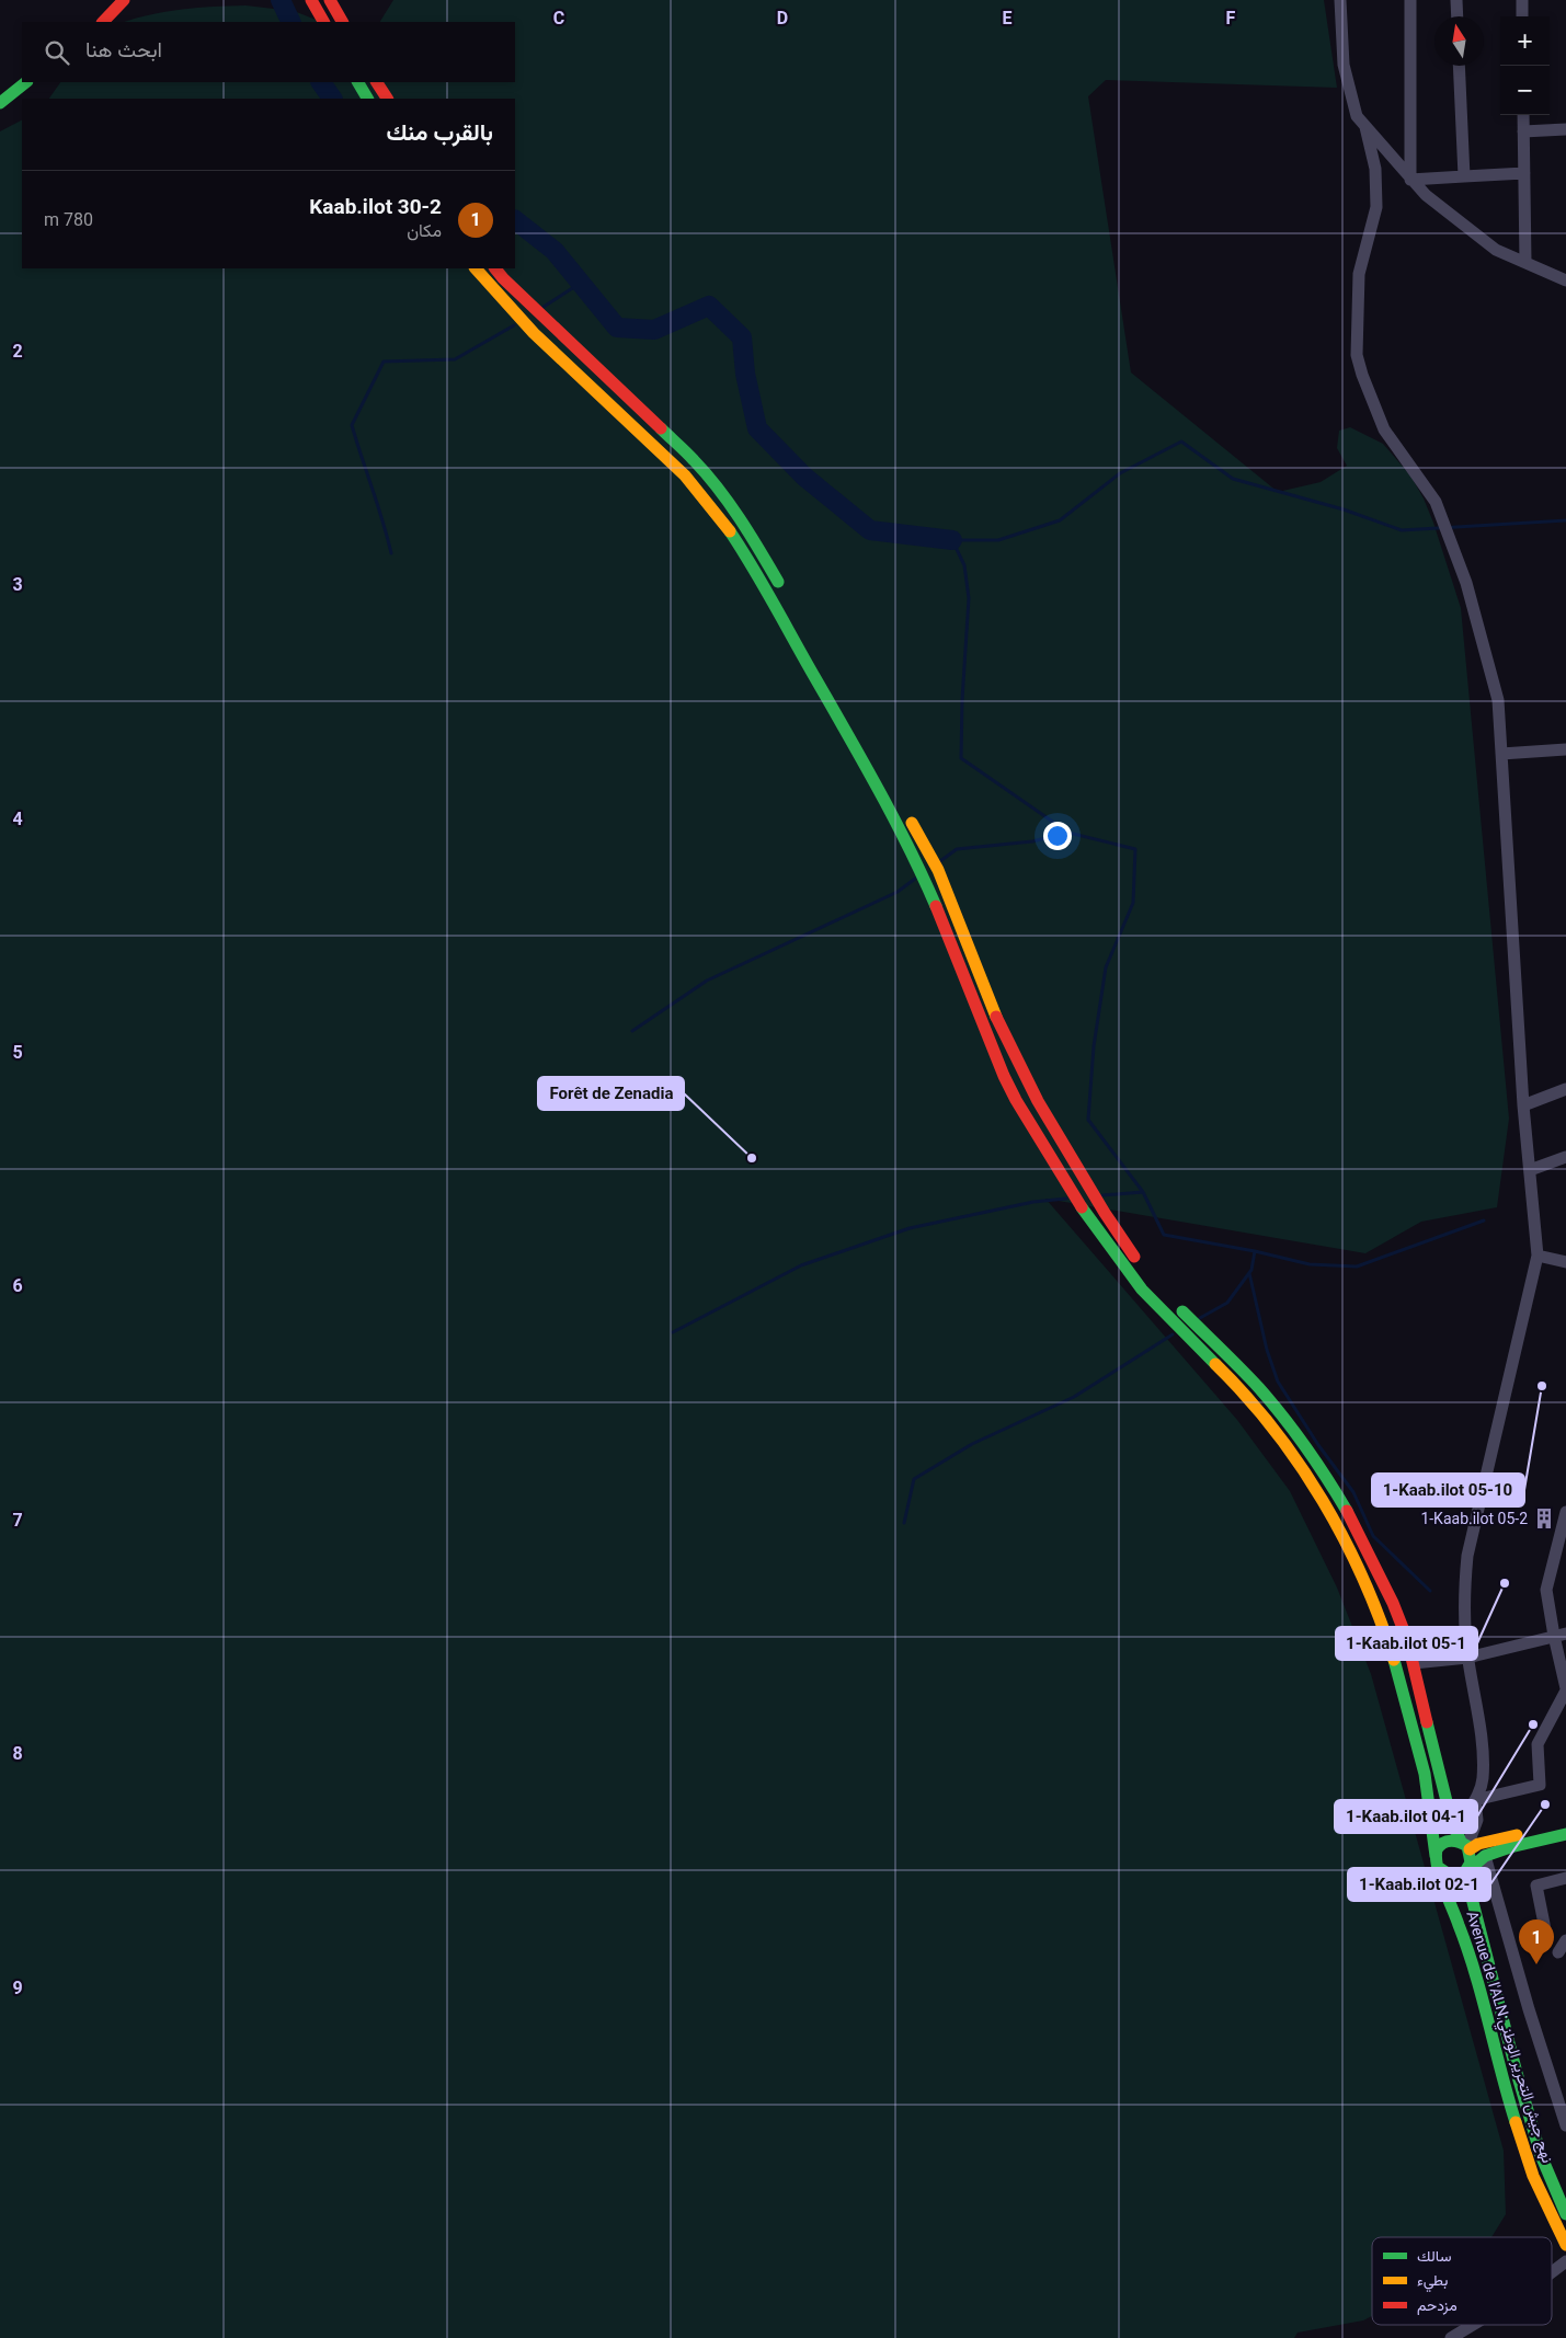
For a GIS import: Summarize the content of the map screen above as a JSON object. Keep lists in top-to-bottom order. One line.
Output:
{"streets":{"main road":["Avenue de l'ALN;نهج جيش التحرير الوطني"]},"places":{"other":["Forêt de Zenadia","1-Kaab.ilot 05-10","1-Kaab.ilot 05-1","1-Kaab.ilot 04-1","1-Kaab.ilot 02-1"],"building":["1-Kaab.ilot 05-2"]},"legend":["سالك","بطيء","مزدحم"],"north":"top","page":{"map_buttons":["+","−"],"search":"ابحث هنا","heading":"بالقرب منك","list":[{"mark":"1","name":"Kaab.ilot 30-2","note":"مكان","value":"780 m"}],"pins":"1"},"grid":{"columns":["C","D","E","F"],"rows":["2","3","4","5","6","7","8","9"]}}
